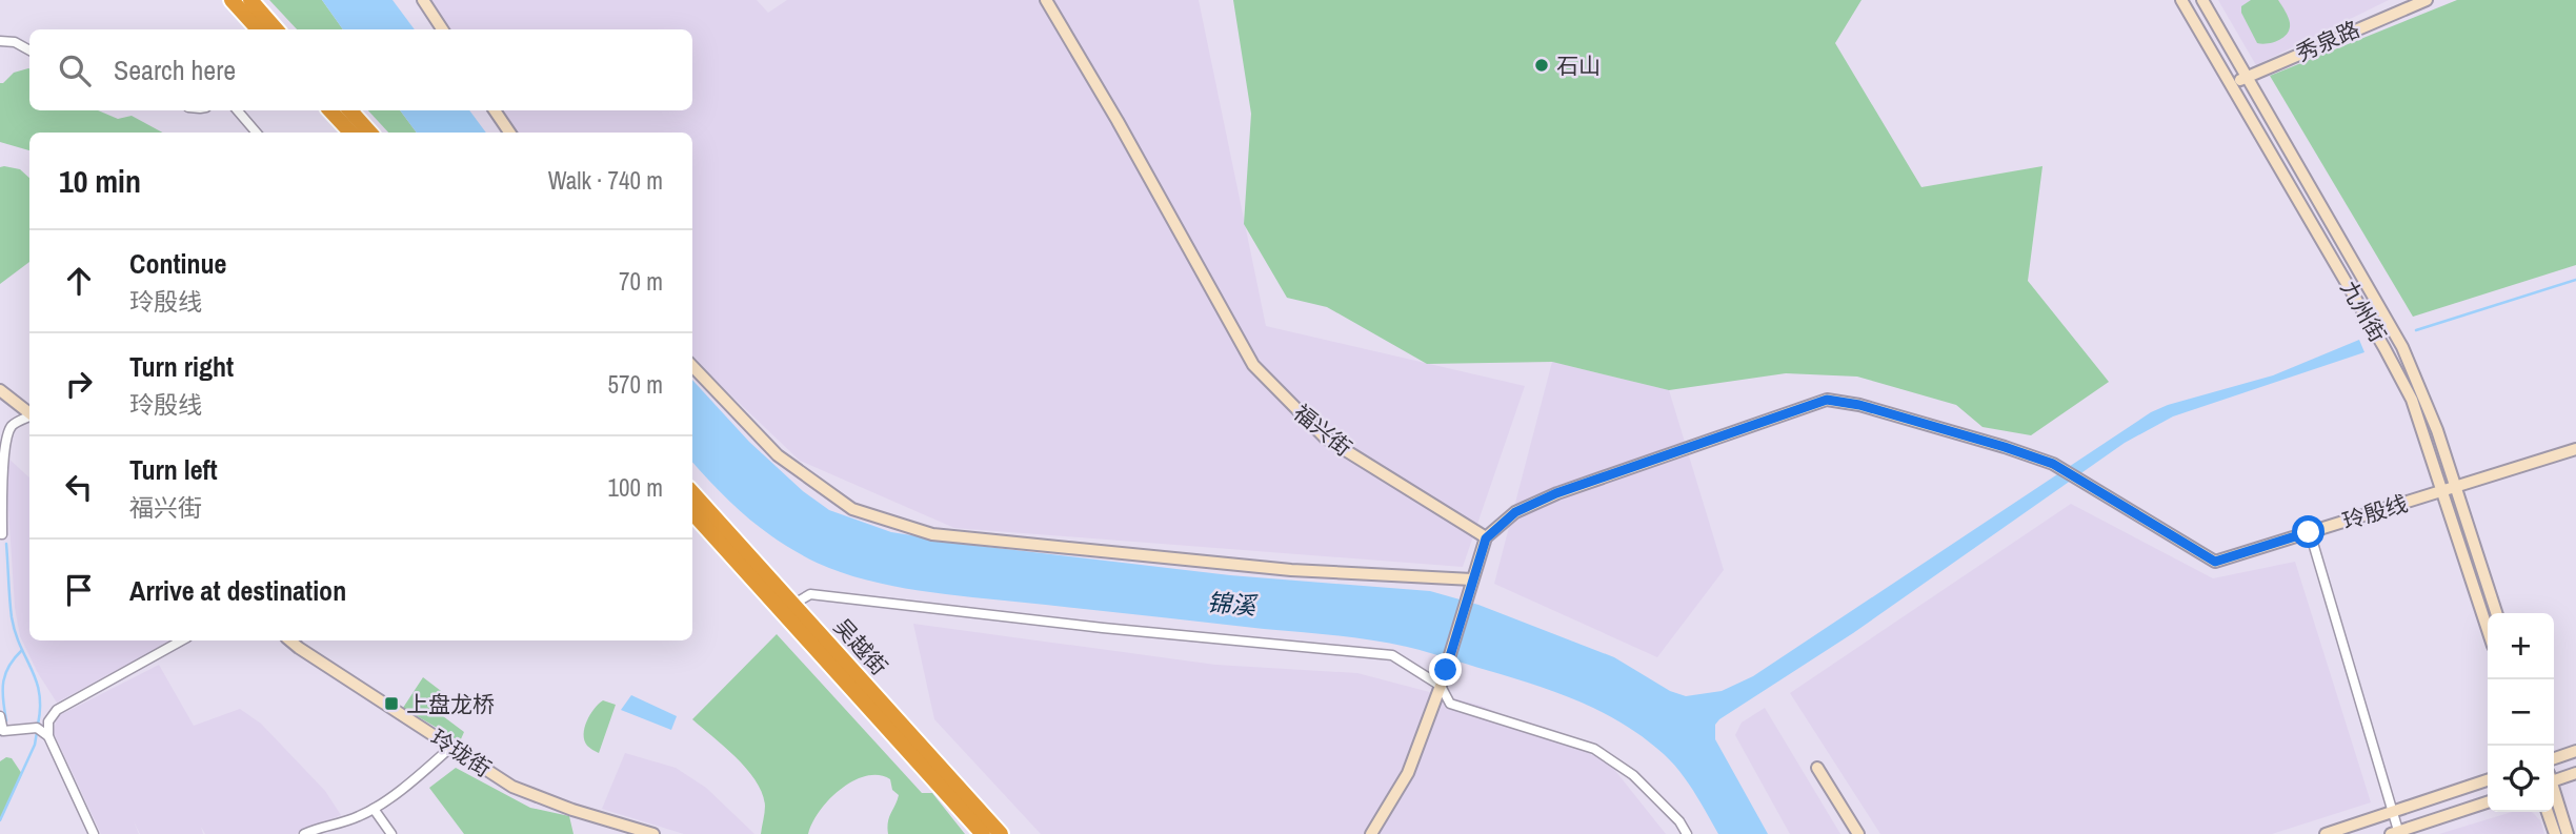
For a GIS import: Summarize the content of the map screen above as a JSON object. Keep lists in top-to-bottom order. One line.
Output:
{"streets":{"highway":["吴越街"],"street":["秀泉路","九州街","福兴街","玲殷线","玲珑街"]},"crossings":[["秀泉路","九州街"],["九州街","玲殷线"],["福兴街","玲殷线"]],"water":["锦溪"],"places":{"other":["石山"],"transit":["上盘龙桥"]},"page":{"search":"Search here","heading":["10 min","Walk · 740 m"],"list":[["Continue","玲殷线","70 m"],["Turn right","玲殷线","570 m"],["Turn left","福兴街","100 m"],"Arrive at destination"],"map_buttons":["+","−"]}}
